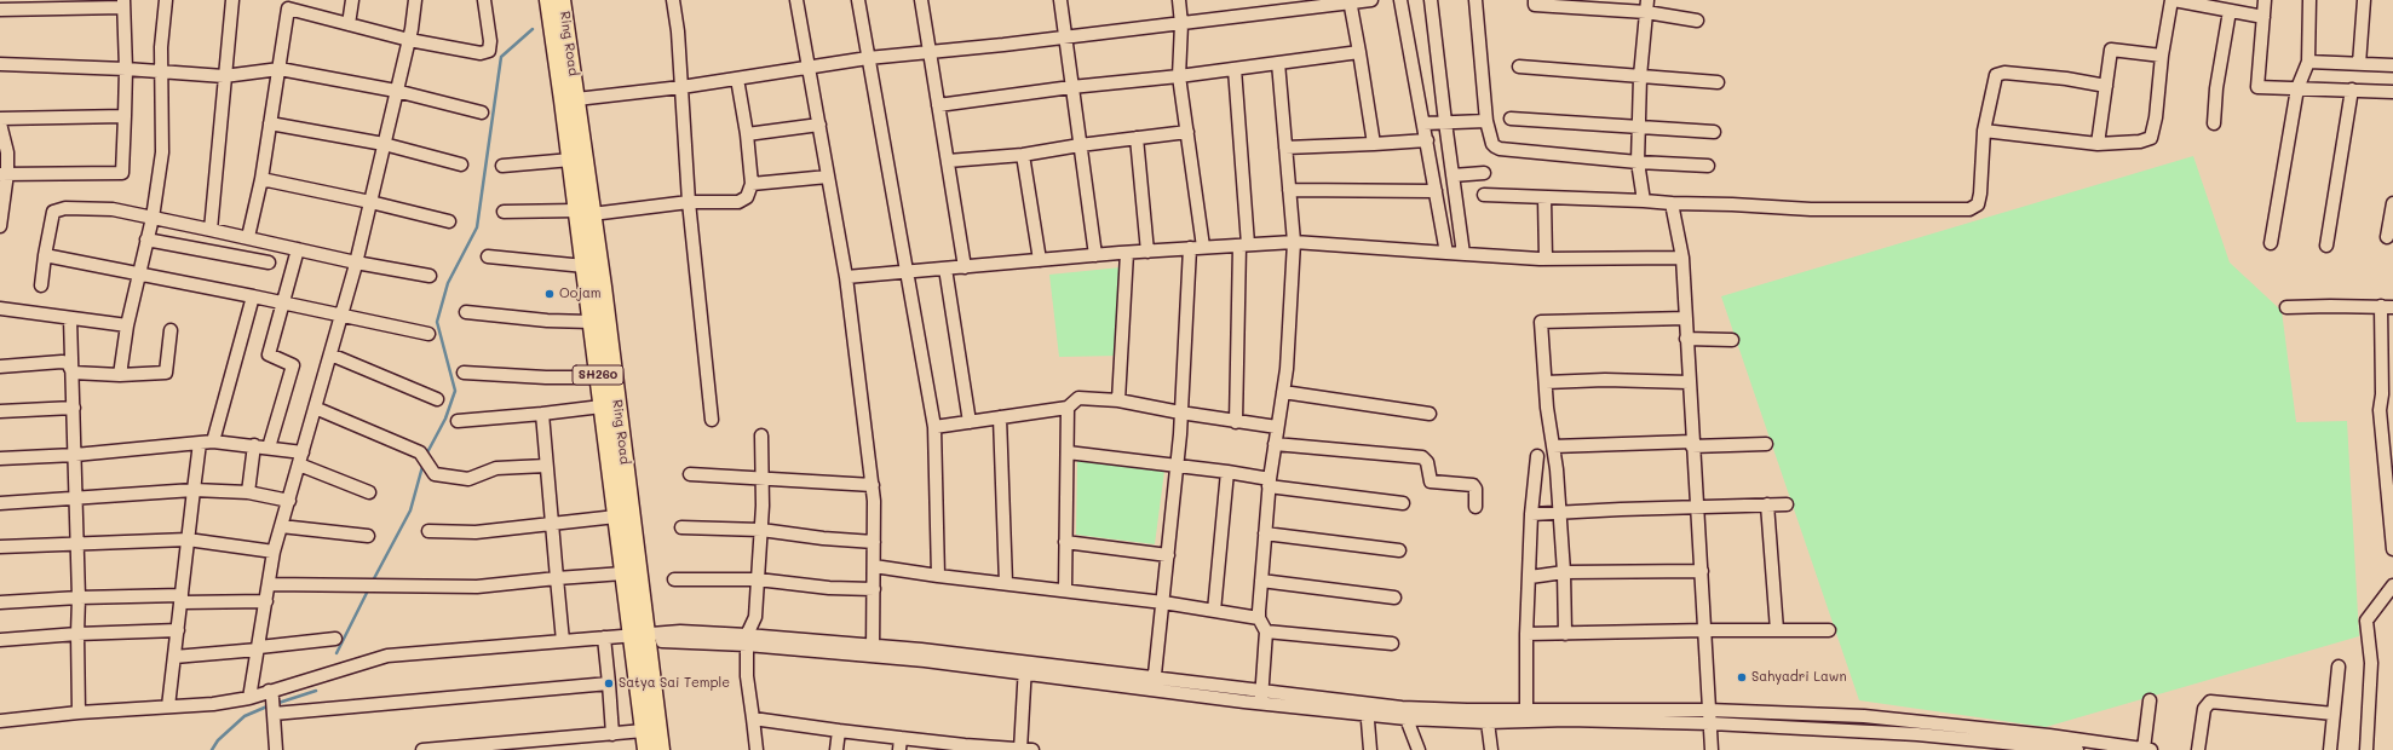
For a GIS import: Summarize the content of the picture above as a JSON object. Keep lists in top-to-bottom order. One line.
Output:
{"streets":{"highway":["Ring Road","SH260"]},"places":["Oojam","Sahyadri Lawn","Satya Sai Temple"]}
